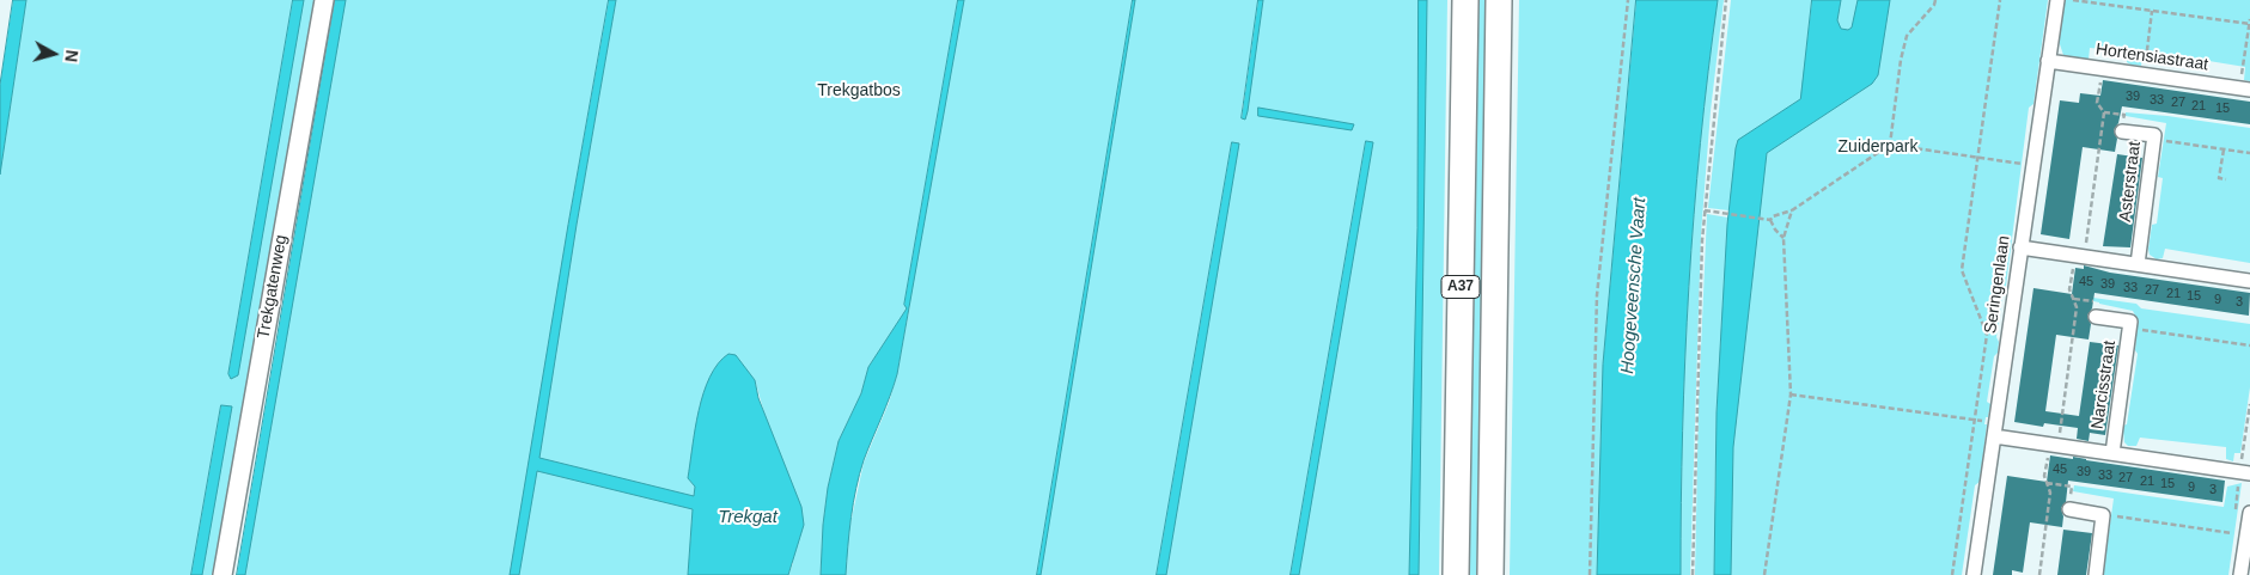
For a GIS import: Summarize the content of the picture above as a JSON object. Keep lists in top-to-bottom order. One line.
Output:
{"streets":{"highway":["A37"],"street":["Hortensiastraat","Asterstraat","Seringenlaan","Trekgatenweg","Narcisstraat"]},"crossings":[["Hortensiastraat","Seringenlaan"],["Seringenlaan","Narcisstraat"]],"water":["Hoogeveensche Vaart","Trekgat"],"parks":["Trekgatbos","Zuiderpark"],"house_numbers":["39","33","27","21","15","45","39","33","27","21","15","9","3","45","39","33","27","21","15","9","3"],"north":"right"}
